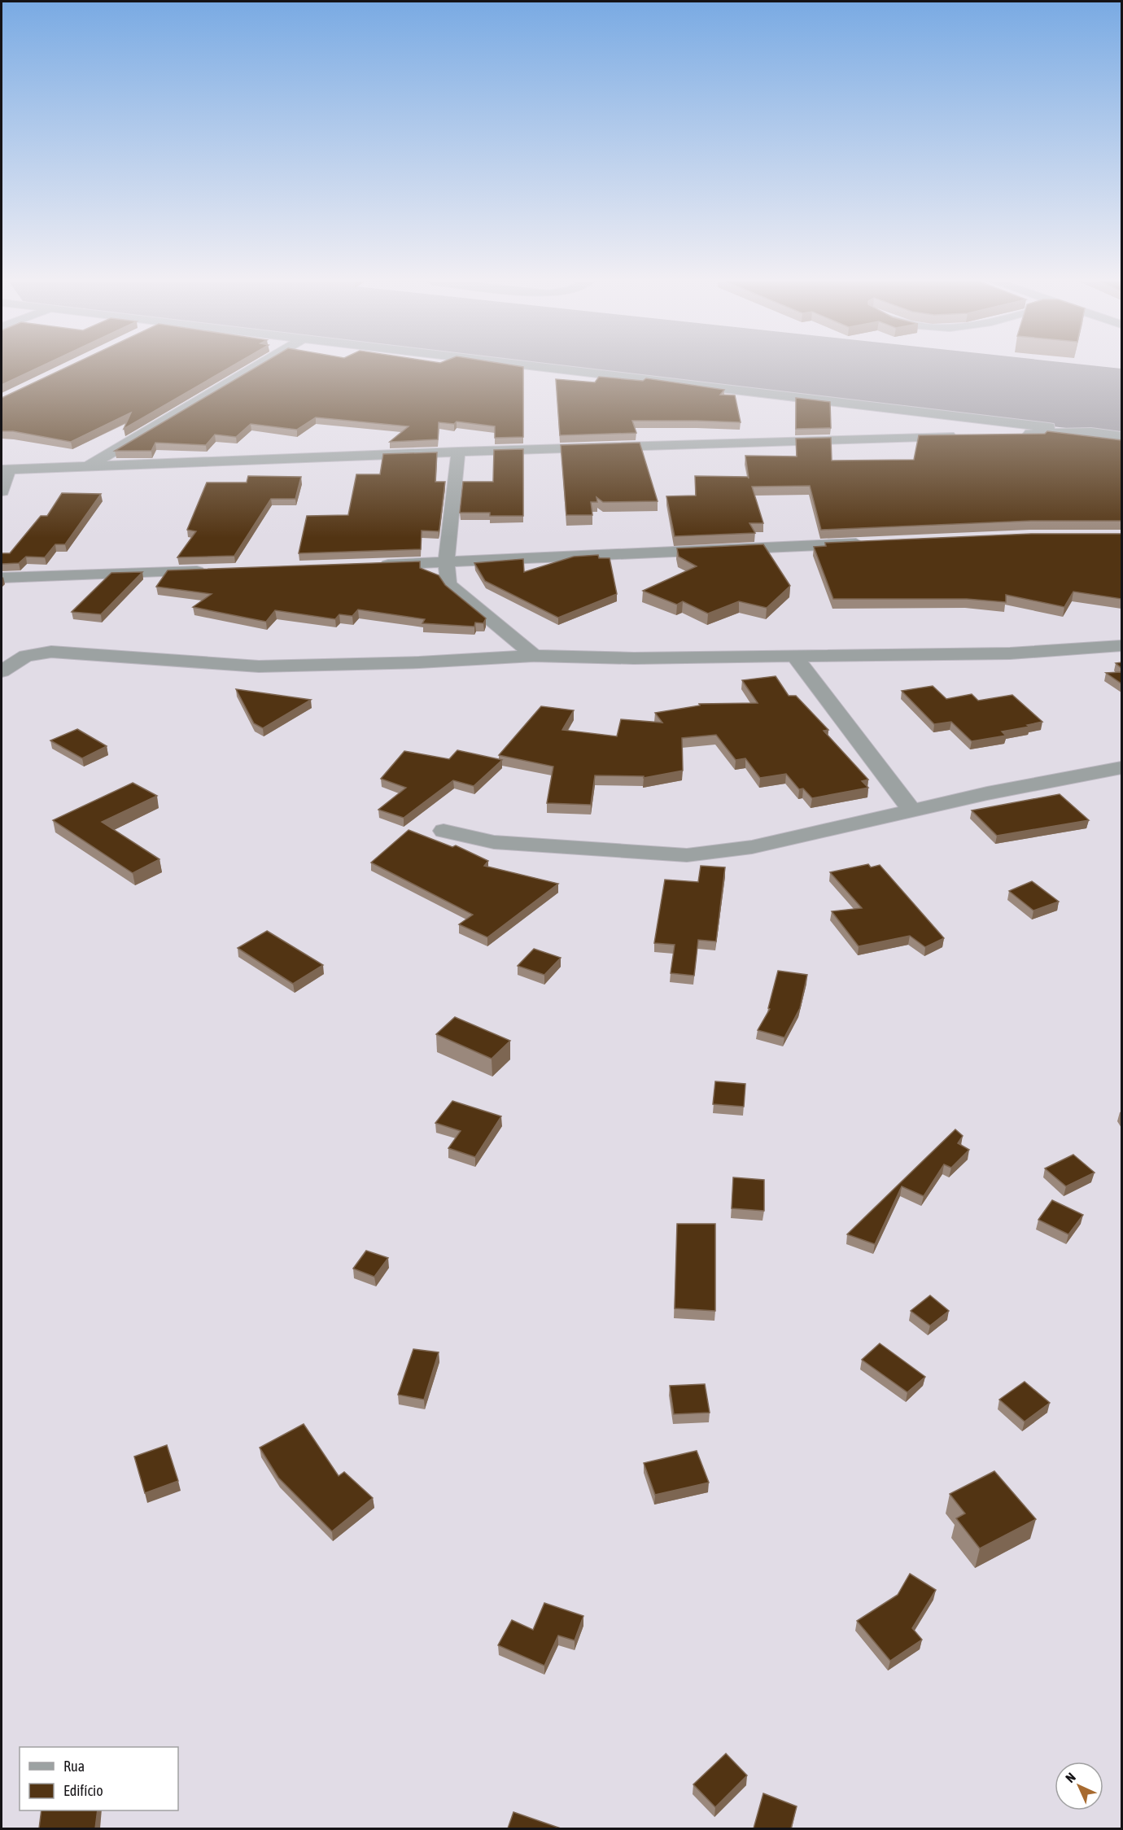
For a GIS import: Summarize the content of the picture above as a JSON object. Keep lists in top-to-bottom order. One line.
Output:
{"legend":["Rua","Edifício"],"north":"top left"}
